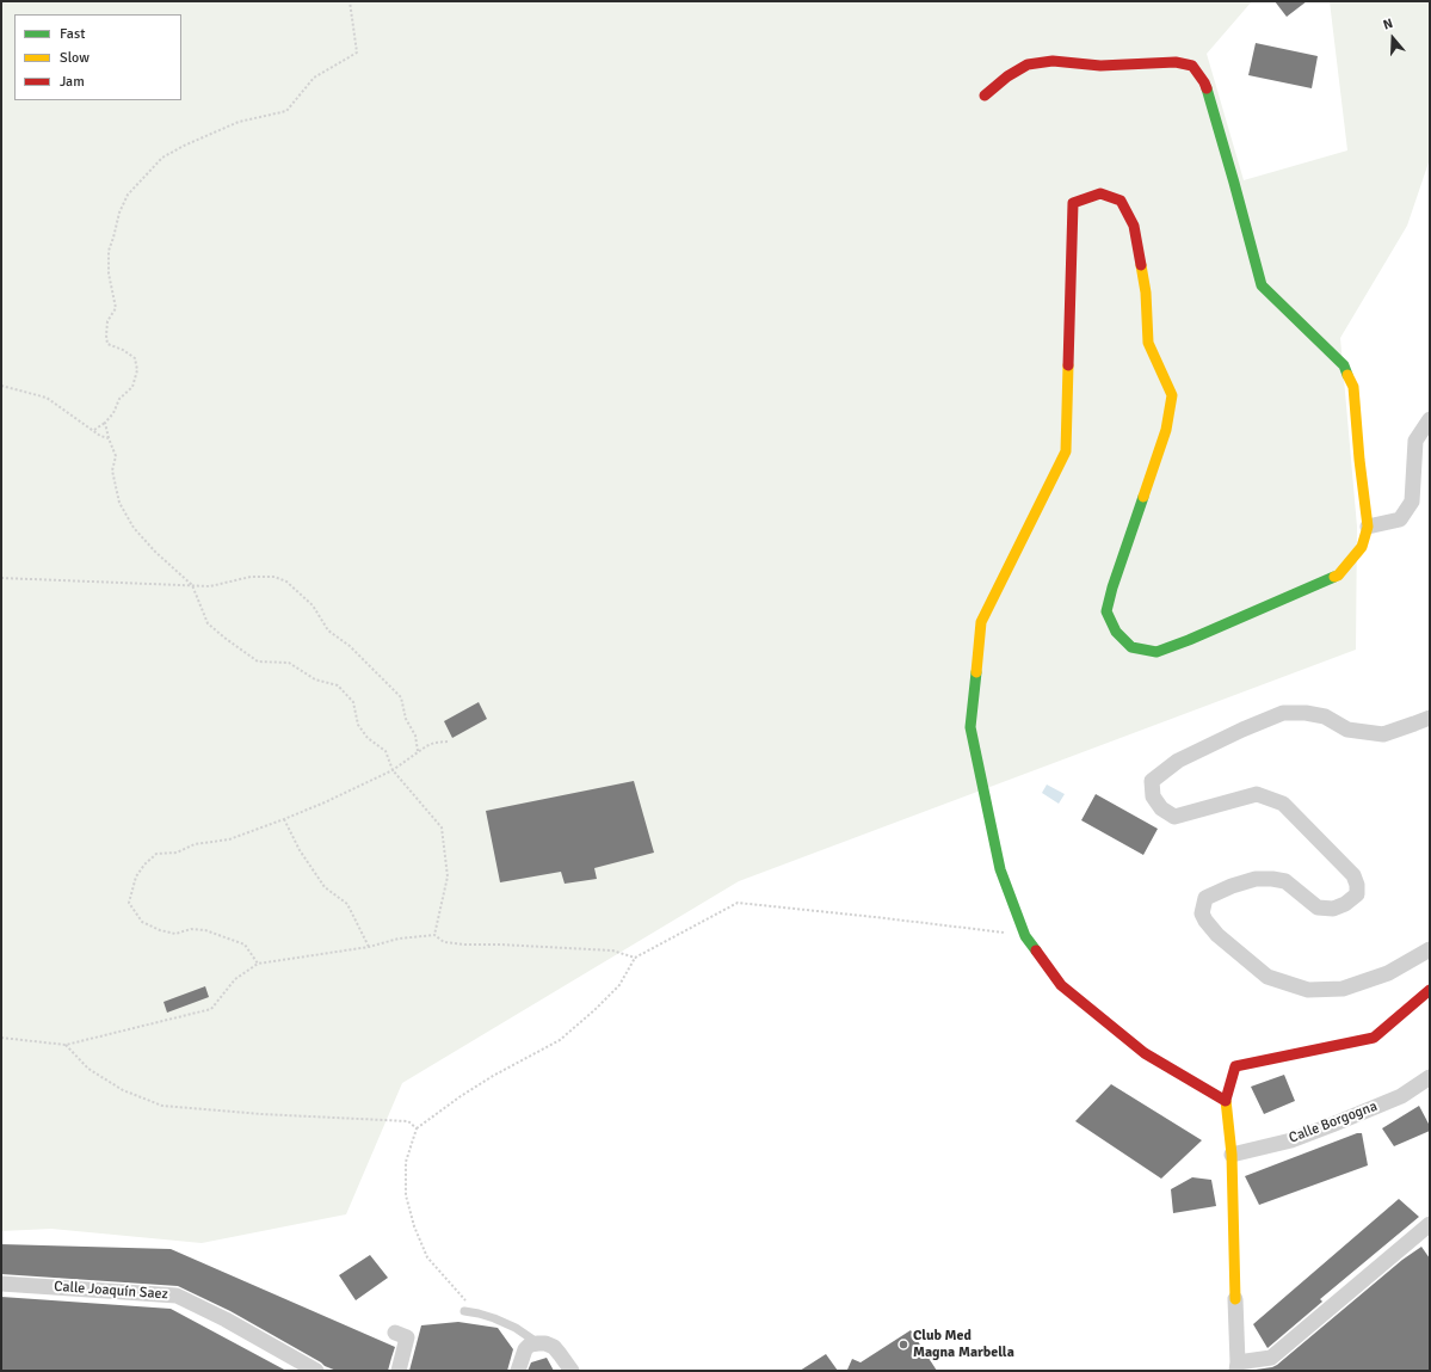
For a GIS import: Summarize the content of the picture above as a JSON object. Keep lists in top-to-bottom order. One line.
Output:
{"streets":{"street":["Calle Borgogna","Calle Joaquín Saez"]},"places":["Club Med Magna Marbella"],"legend":["Fast","Slow","Jam"],"north":"top"}
